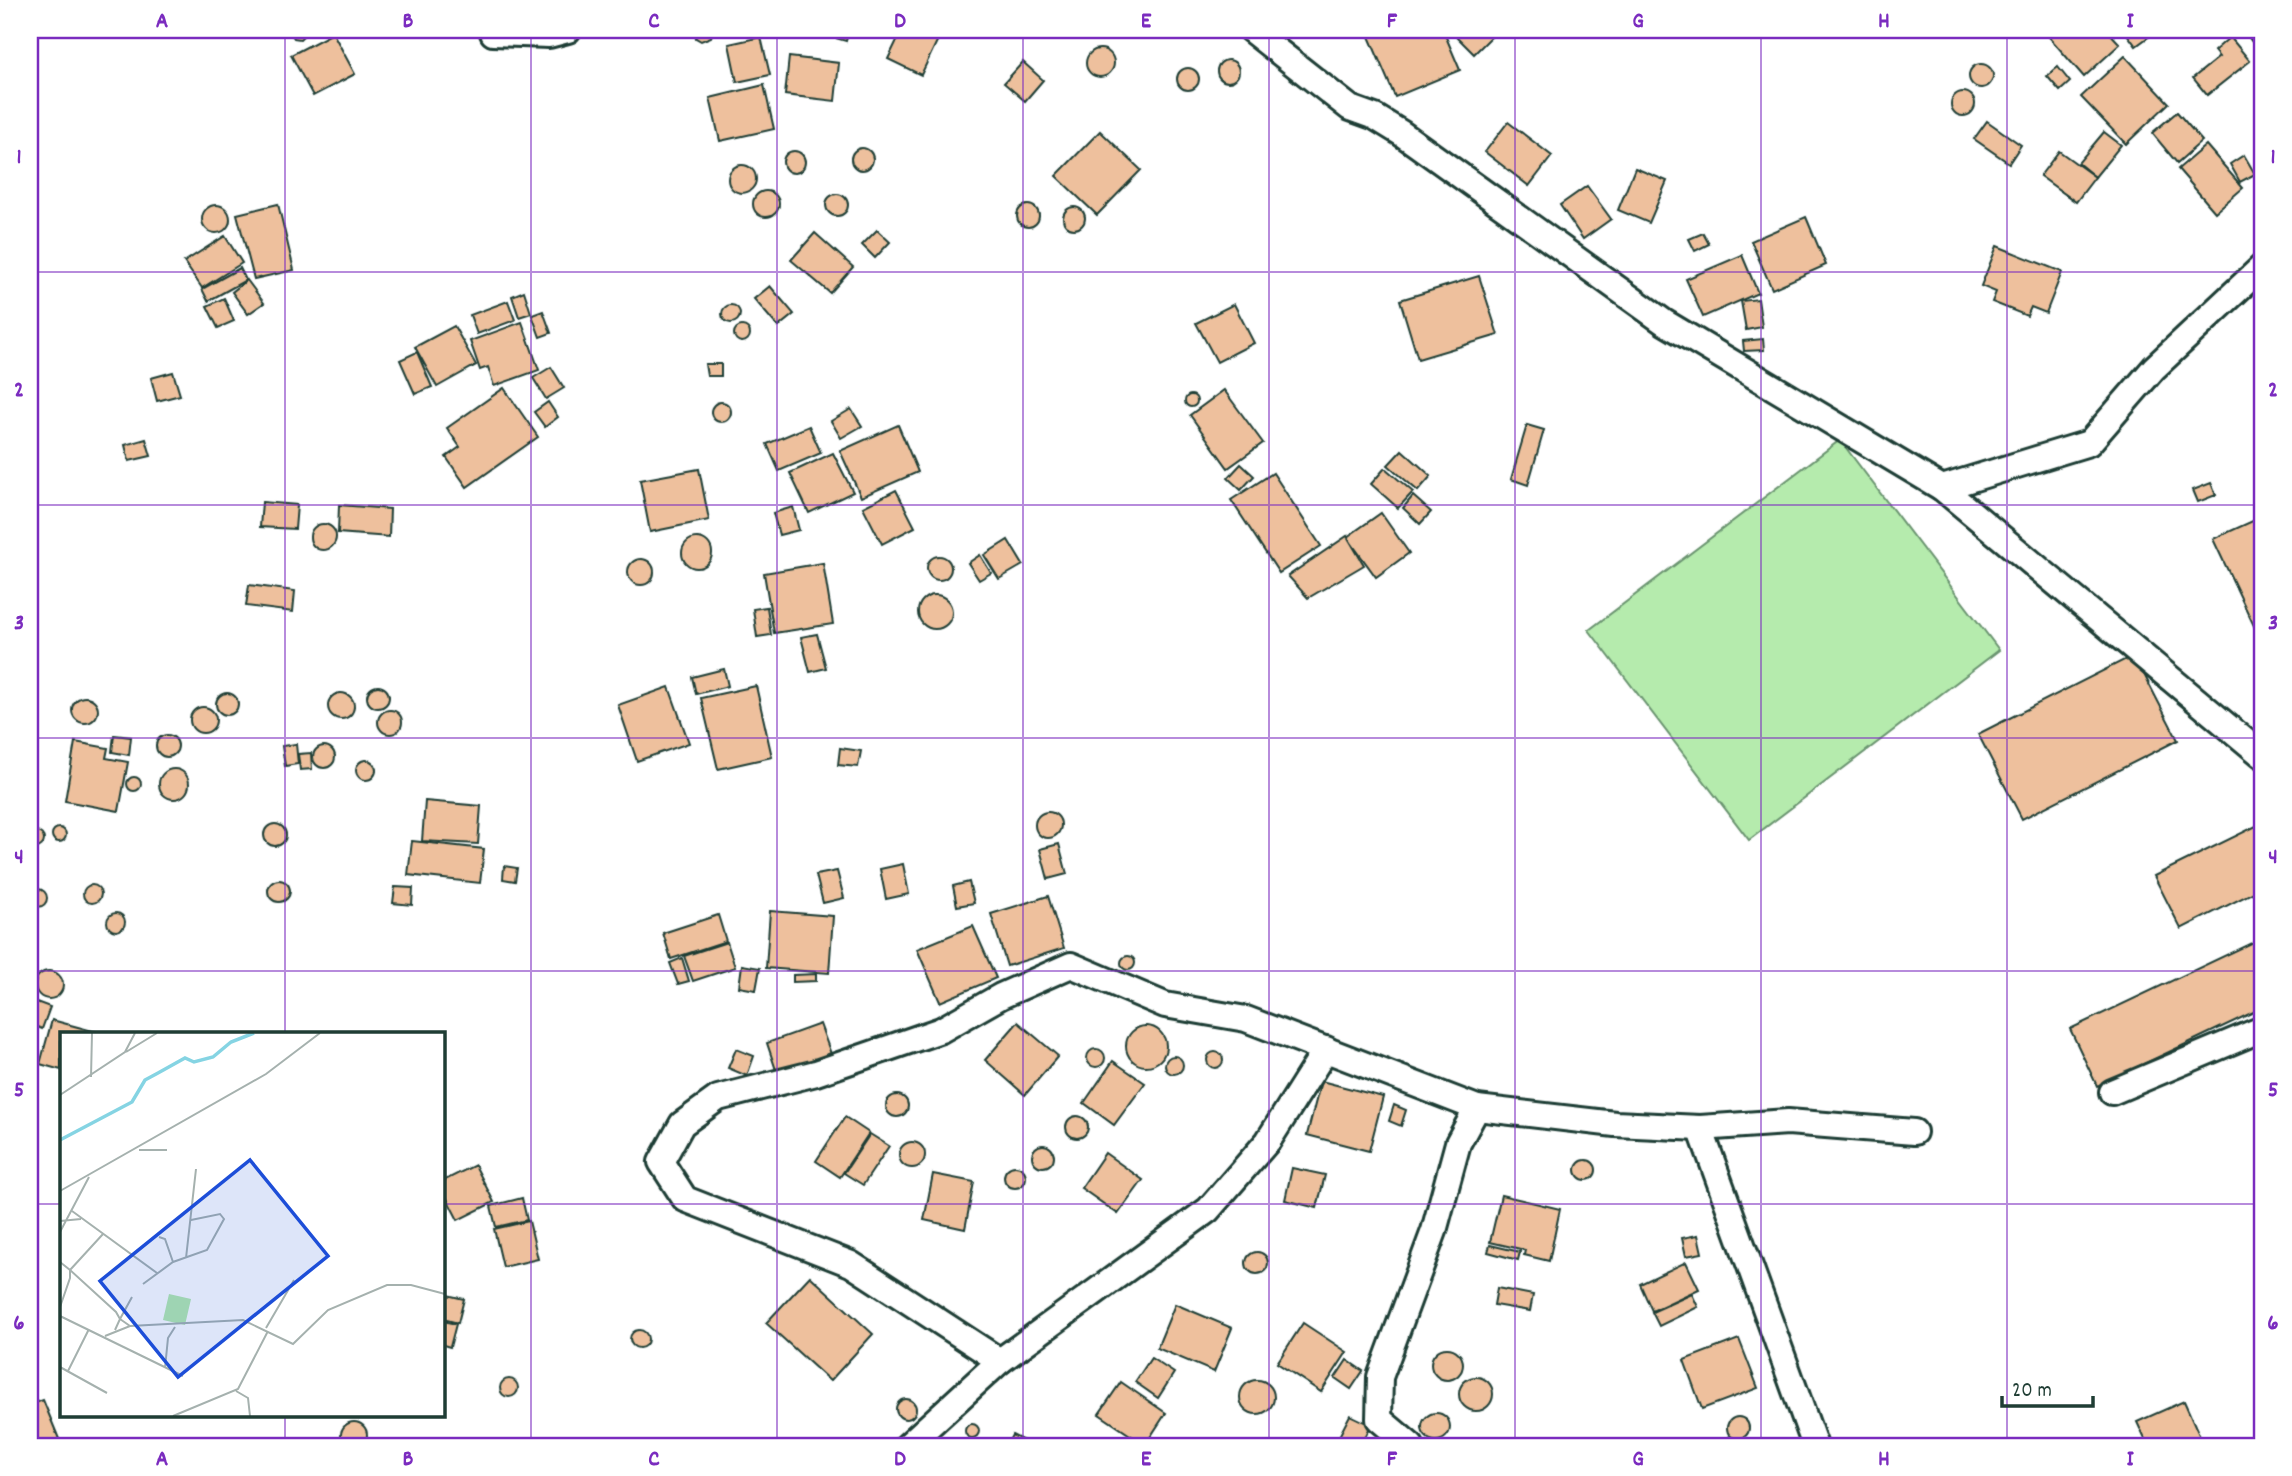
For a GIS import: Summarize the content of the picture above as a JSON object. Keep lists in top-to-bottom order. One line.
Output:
{"scale_bar":"20 m","grid":{"columns":["A","B","C","D","E","F","G","H","I"],"rows":["1","2","3","4","5","6"]}}
